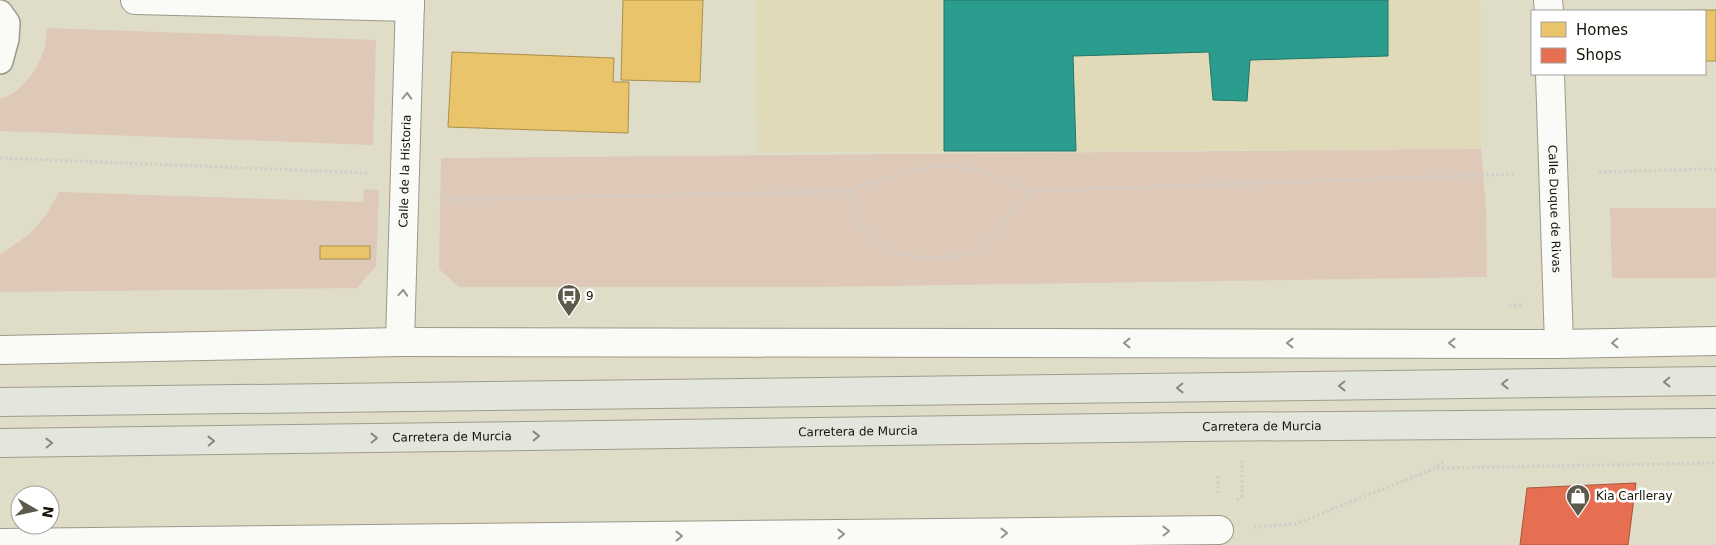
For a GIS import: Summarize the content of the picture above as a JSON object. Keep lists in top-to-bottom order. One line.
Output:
{"streets":{"main road":["Carretera de Murcia"],"street":["Calle de la Historia","Calle Duque de Rivas"]},"one_way":["Calle de la Historia"],"places":{"bus stop":["9"],"shop":["Kia Carlleray"]},"legend":["Homes","Shops"],"north":"right"}
